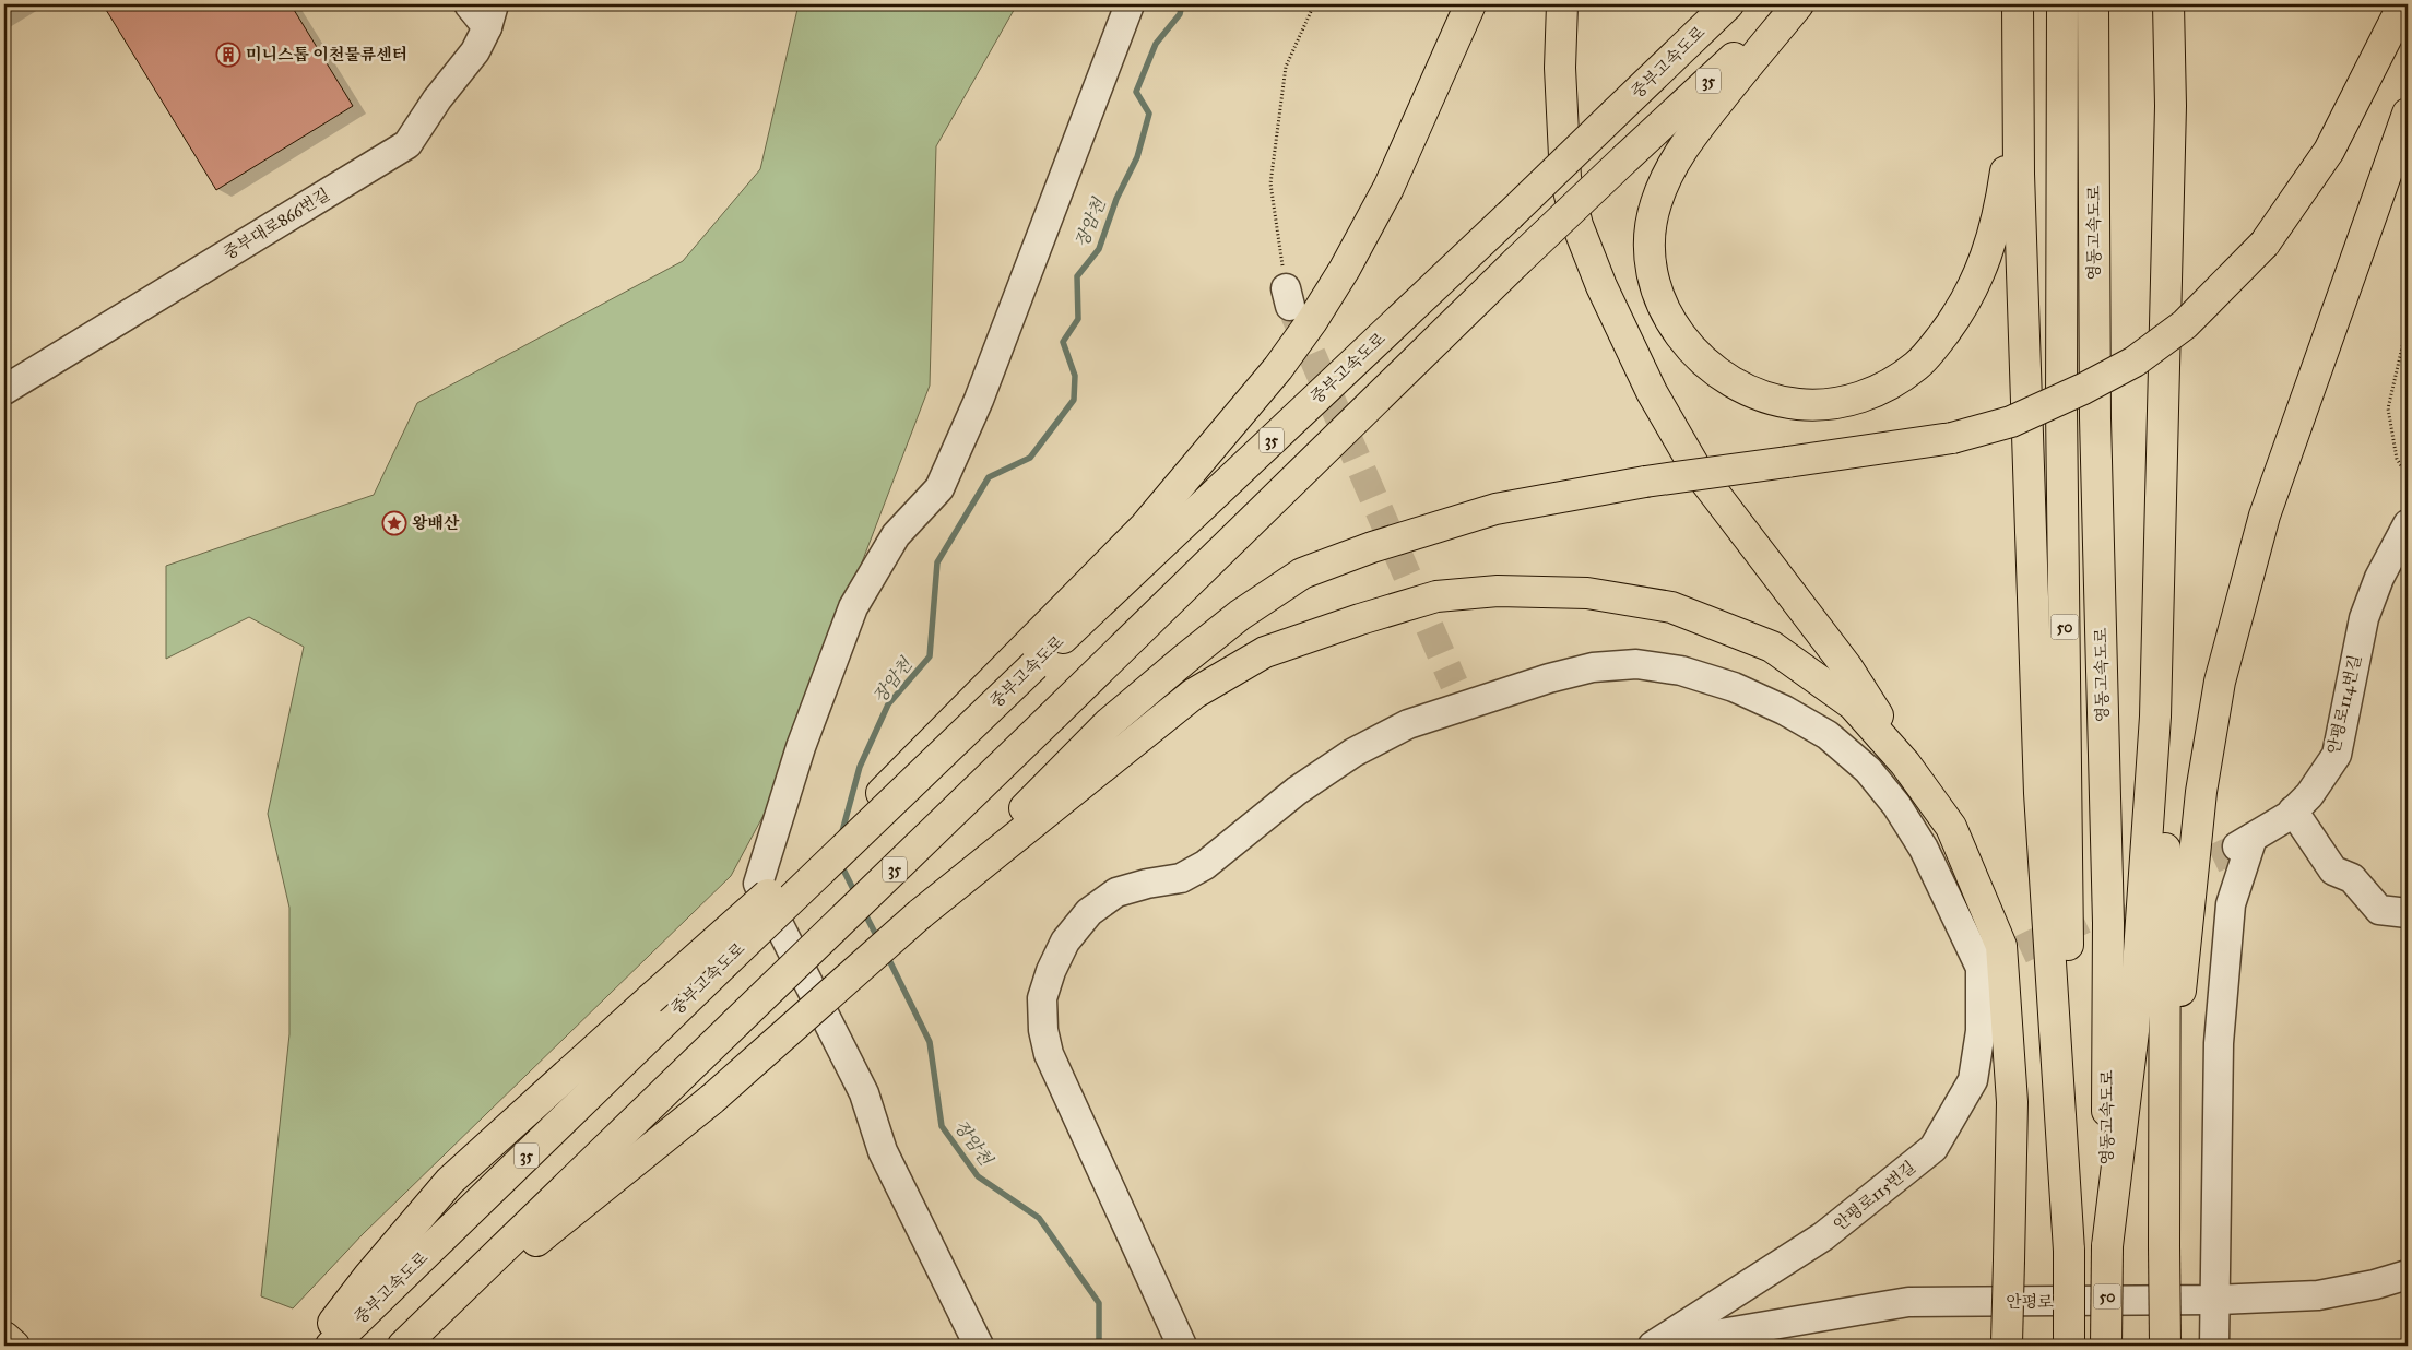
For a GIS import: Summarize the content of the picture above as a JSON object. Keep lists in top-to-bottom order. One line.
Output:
{"streets":{"main road":["중부고속도로","35","영동고속도로","50"],"street":["중부대로866번길","안평로114번길","안평로115번길","안평로"]},"crossings":[["안평로114번길","안평로"],["안평로115번길","안평로"]],"water":["장암천"],"places":{"building":["미니스톱 이천물류센터"],"place":["왕배산"]}}
